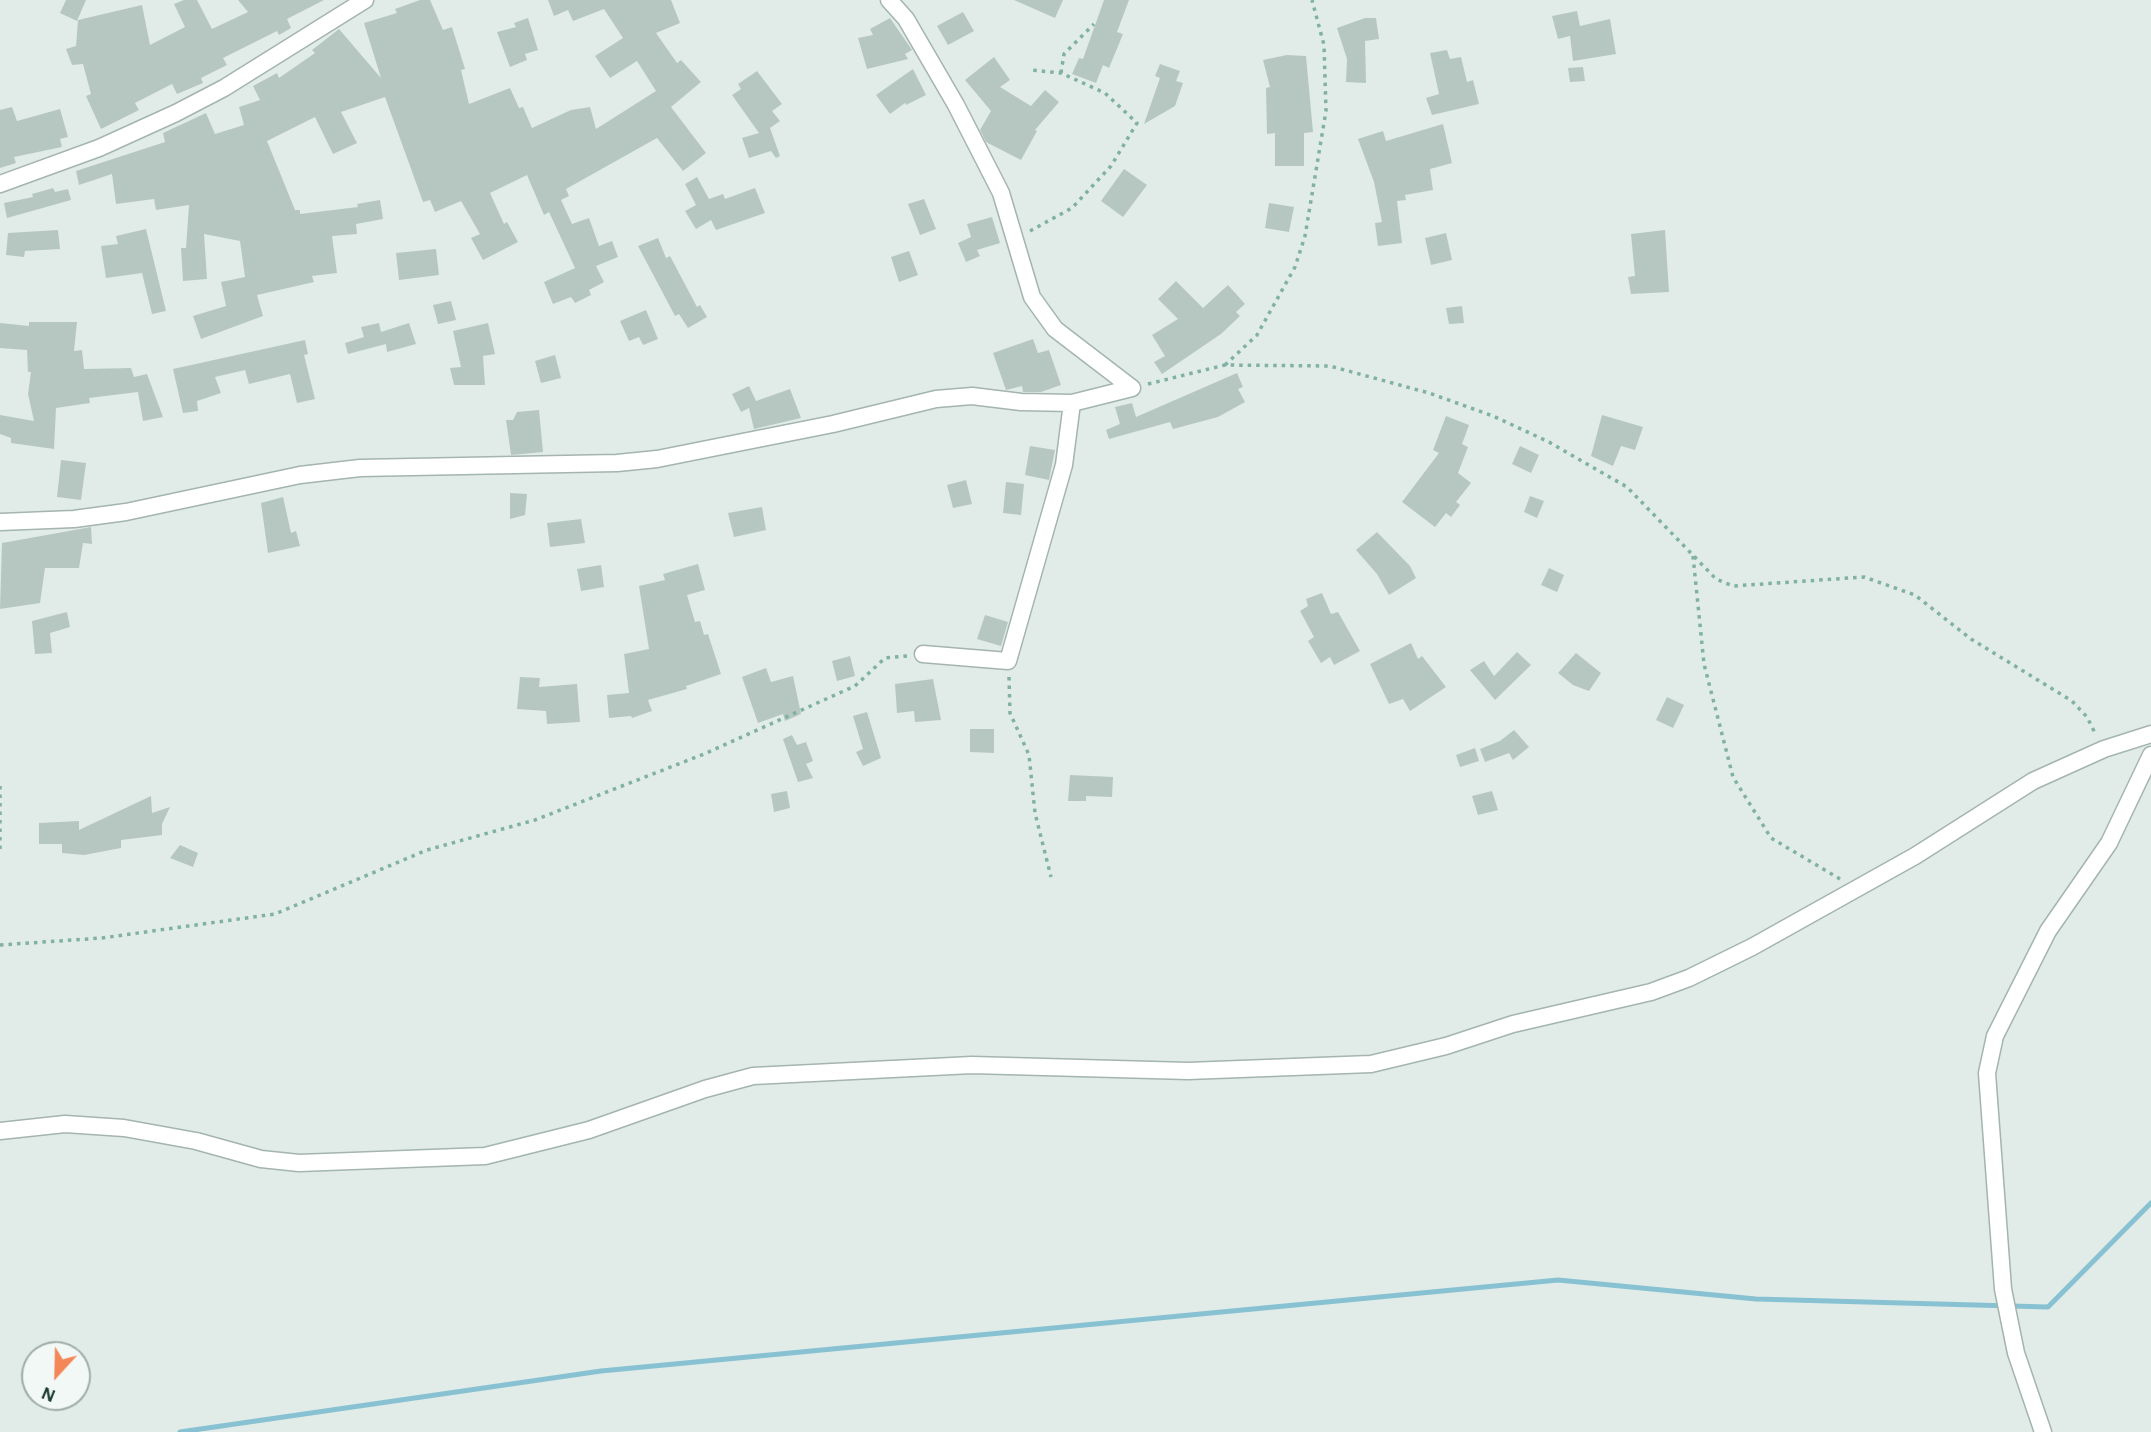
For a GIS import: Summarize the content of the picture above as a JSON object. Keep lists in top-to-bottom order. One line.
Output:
{"north":"bottom"}
